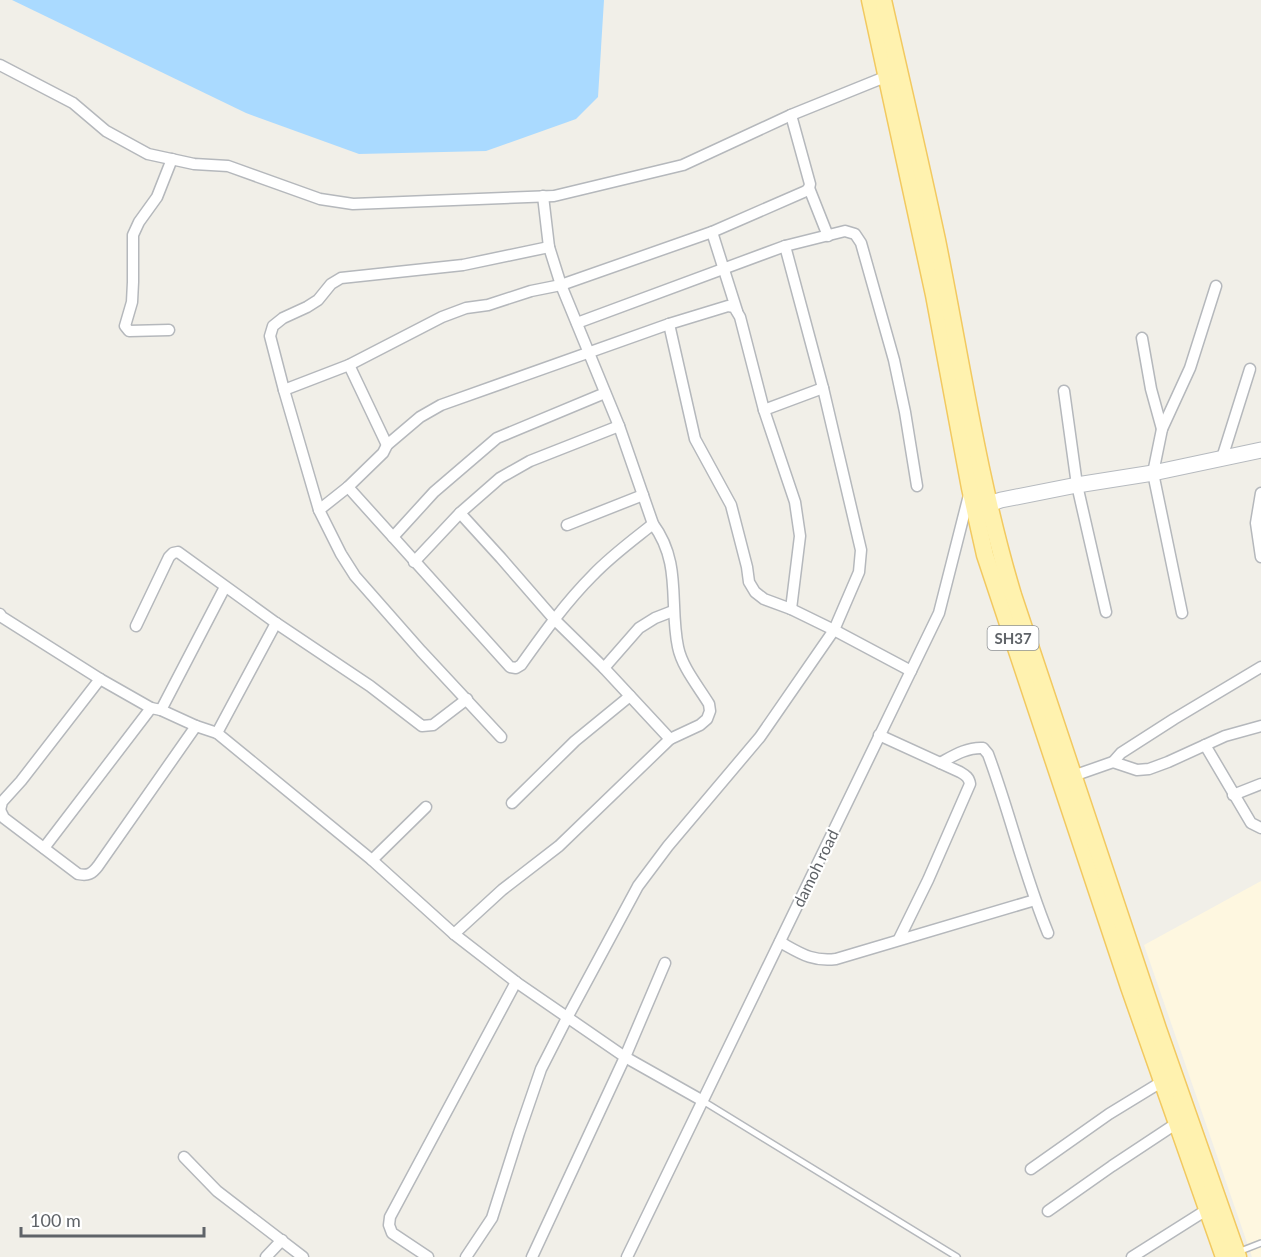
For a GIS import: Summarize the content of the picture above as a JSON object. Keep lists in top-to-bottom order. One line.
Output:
{"streets":{"main road":["SH37"],"street":["damoh road"]},"crossings":[["SH37","damoh road"]],"scale_bar":"100 m"}
